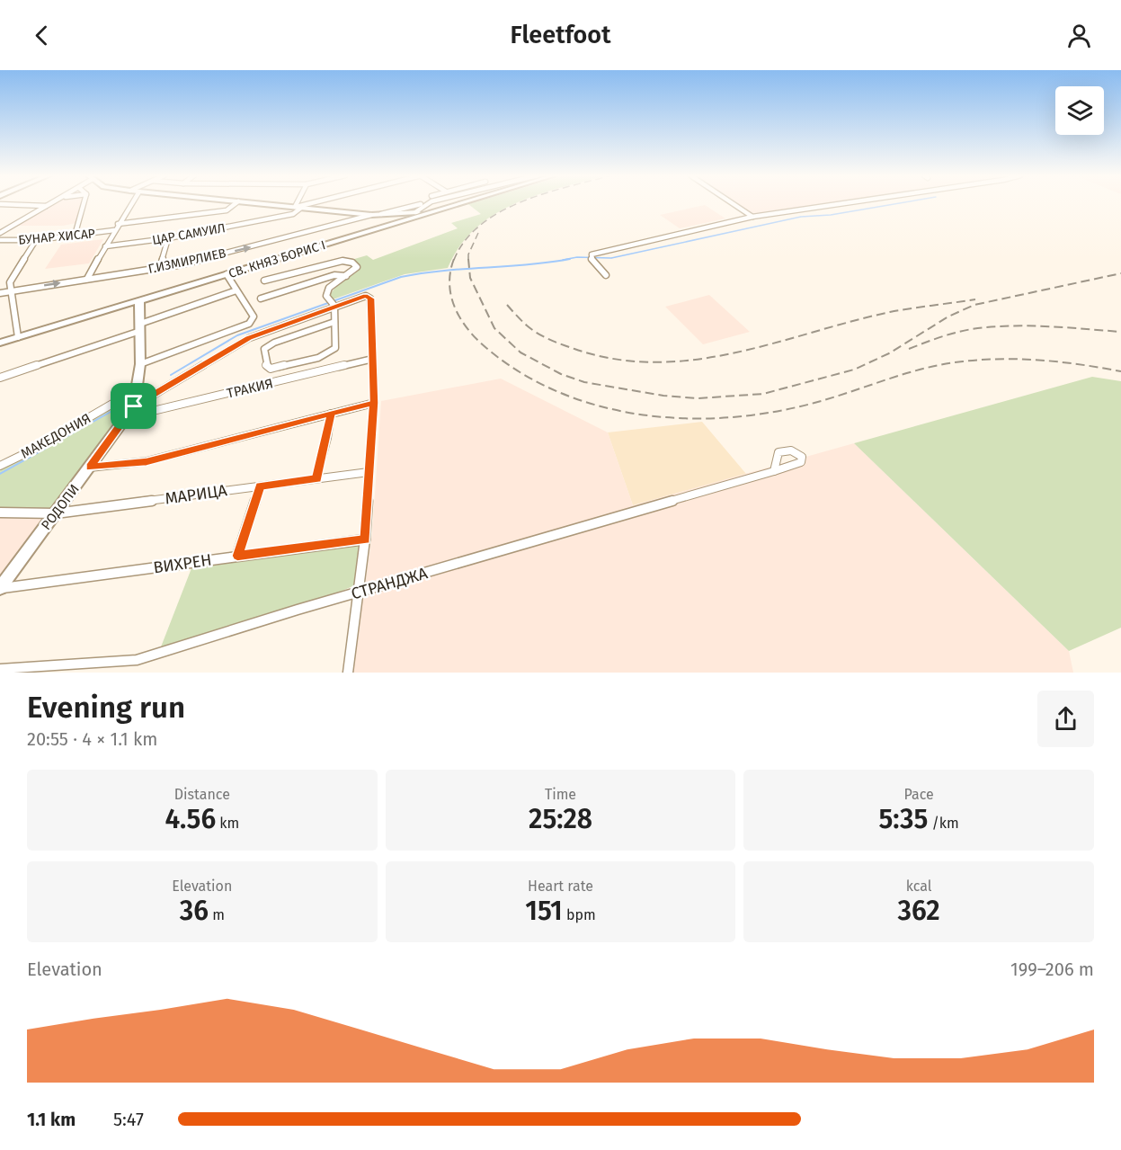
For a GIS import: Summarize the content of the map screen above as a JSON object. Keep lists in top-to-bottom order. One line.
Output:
{"streets":{"street":["ЦАР САМУИЛ","БУНАР ХИСАР","СВ. КНЯЗ БОРИС I","Г.ИЗМИРЛИЕВ","ТРАКИЯ","МАКЕДОНИЯ","МАРИЦА","РОДОПИ","ВИХРЕН","СТРАНДЖА"]},"crossings":[["СВ. КНЯЗ БОРИС I","РОДОПИ"],["ТРАКИЯ","РОДОПИ"],["МАКЕДОНИЯ","РОДОПИ"],["МАРИЦА","РОДОПИ"],["РОДОПИ","ВИХРЕН"]],"page":{"header":"Fleetfoot","heading":["Evening run","20:55 · 4 × 1.1 km"],"stats":[["Distance","4.56 km"],["Time","25:28"],["Pace","5:35 /km"],["Elevation","36 m"],["Heart rate","151 bpm"],["kcal","362"]],"chart":["Elevation","199–206 m"],"list":[{"name":"1.1 km","note":"5:47"}]}}
